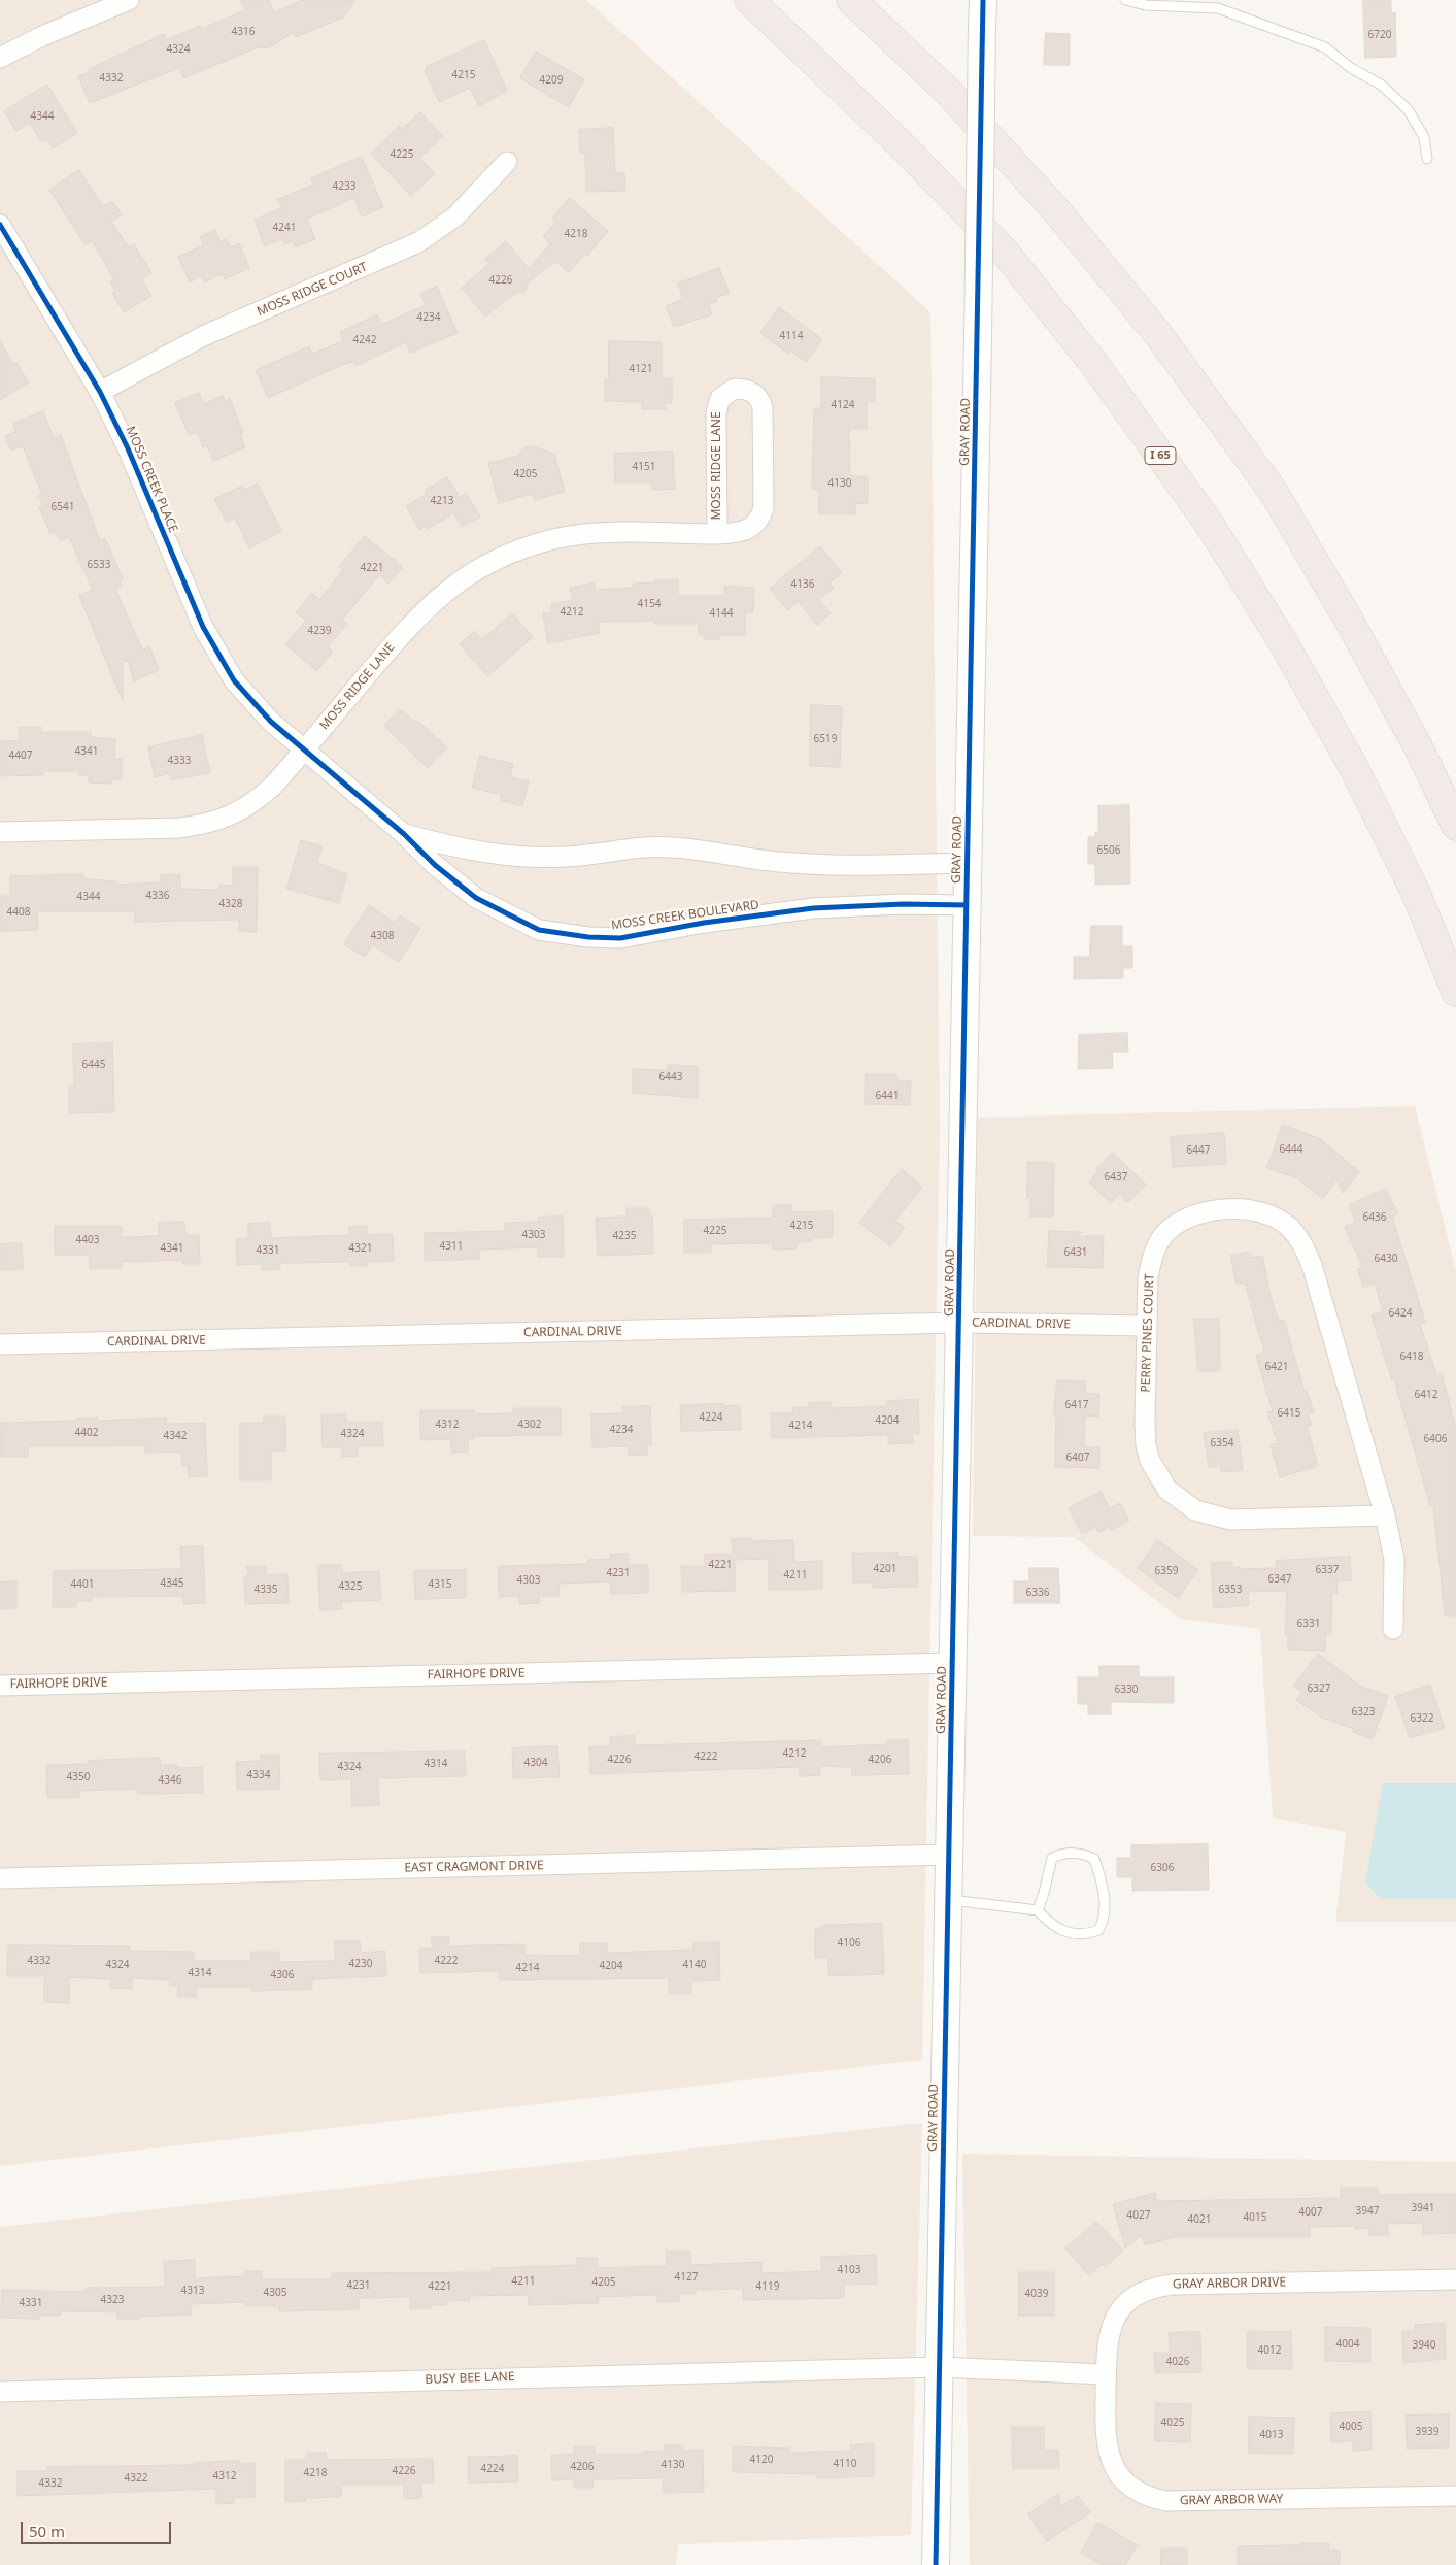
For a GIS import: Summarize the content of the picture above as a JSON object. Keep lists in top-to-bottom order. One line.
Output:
{"streets":{"highway":["I 65"],"street":["MOSS RIDGE COURT","GRAY ROAD","MOSS RIDGE LANE","MOSS CREEK PLACE","MOSS CREEK BOULEVARD","CARDINAL DRIVE","PERRY PINES COURT","FAIRHOPE DRIVE","EAST CRAGMONT DRIVE","GRAY ARBOR DRIVE","BUSY BEE LANE","GRAY ARBOR WAY"]},"crossings":[["MOSS RIDGE COURT","MOSS CREEK PLACE"],["GRAY ROAD","MOSS CREEK BOULEVARD"],["GRAY ROAD","CARDINAL DRIVE"],["GRAY ROAD","FAIRHOPE DRIVE"],["GRAY ROAD","EAST CRAGMONT DRIVE"],["GRAY ROAD","BUSY BEE LANE"],["MOSS RIDGE LANE","MOSS CREEK BOULEVARD"],["MOSS CREEK PLACE","MOSS CREEK BOULEVARD"],["CARDINAL DRIVE","PERRY PINES COURT"],["GRAY ARBOR DRIVE","GRAY ARBOR WAY"]],"house_numbers":["4316","6720","4324","4215","4332","4209","4344","4225","4233","4241","4218","4226","4234","4114","4242","4121","4124","4151","4205","4130","4213","6541","6533","4221","4136","4154","4212","4144","4239","6519","4341","4407","4333","6506","4336","4344","4328","4408","4308","6445","6443","6441","6444","6447","6437","6436","4215","4225","4303","4235","4403","4311","4341","4321","4331","6431","6430","6424","6418","6421","6412","6417","6415","4224","4204","4312","4302","4214","4234","4402","4324","4342","6406","6354","6407","4221","4201","6337","6359","4231","4211","6347","4303","4345","4401","4315","4325","4335","6353","6336","6331","6327","6330","6323","6322","4212","4222","4226","4206","4304","4314","4324","4334","4350","4346","6306","4106","4332","4222","4230","4324","4140","4204","4214","4314","4306","3941","3947","4007","4027","4015","4021","4103","4127","4211","4205","4231","4221","4119","4313","4305","4039","4323","4331","4004","3940","4012","4026","4025","4005","3939","4013","4120","4110","4130","4206","4224","4226","4218","4312","4322","4332"],"scale_bar":"50 m"}
